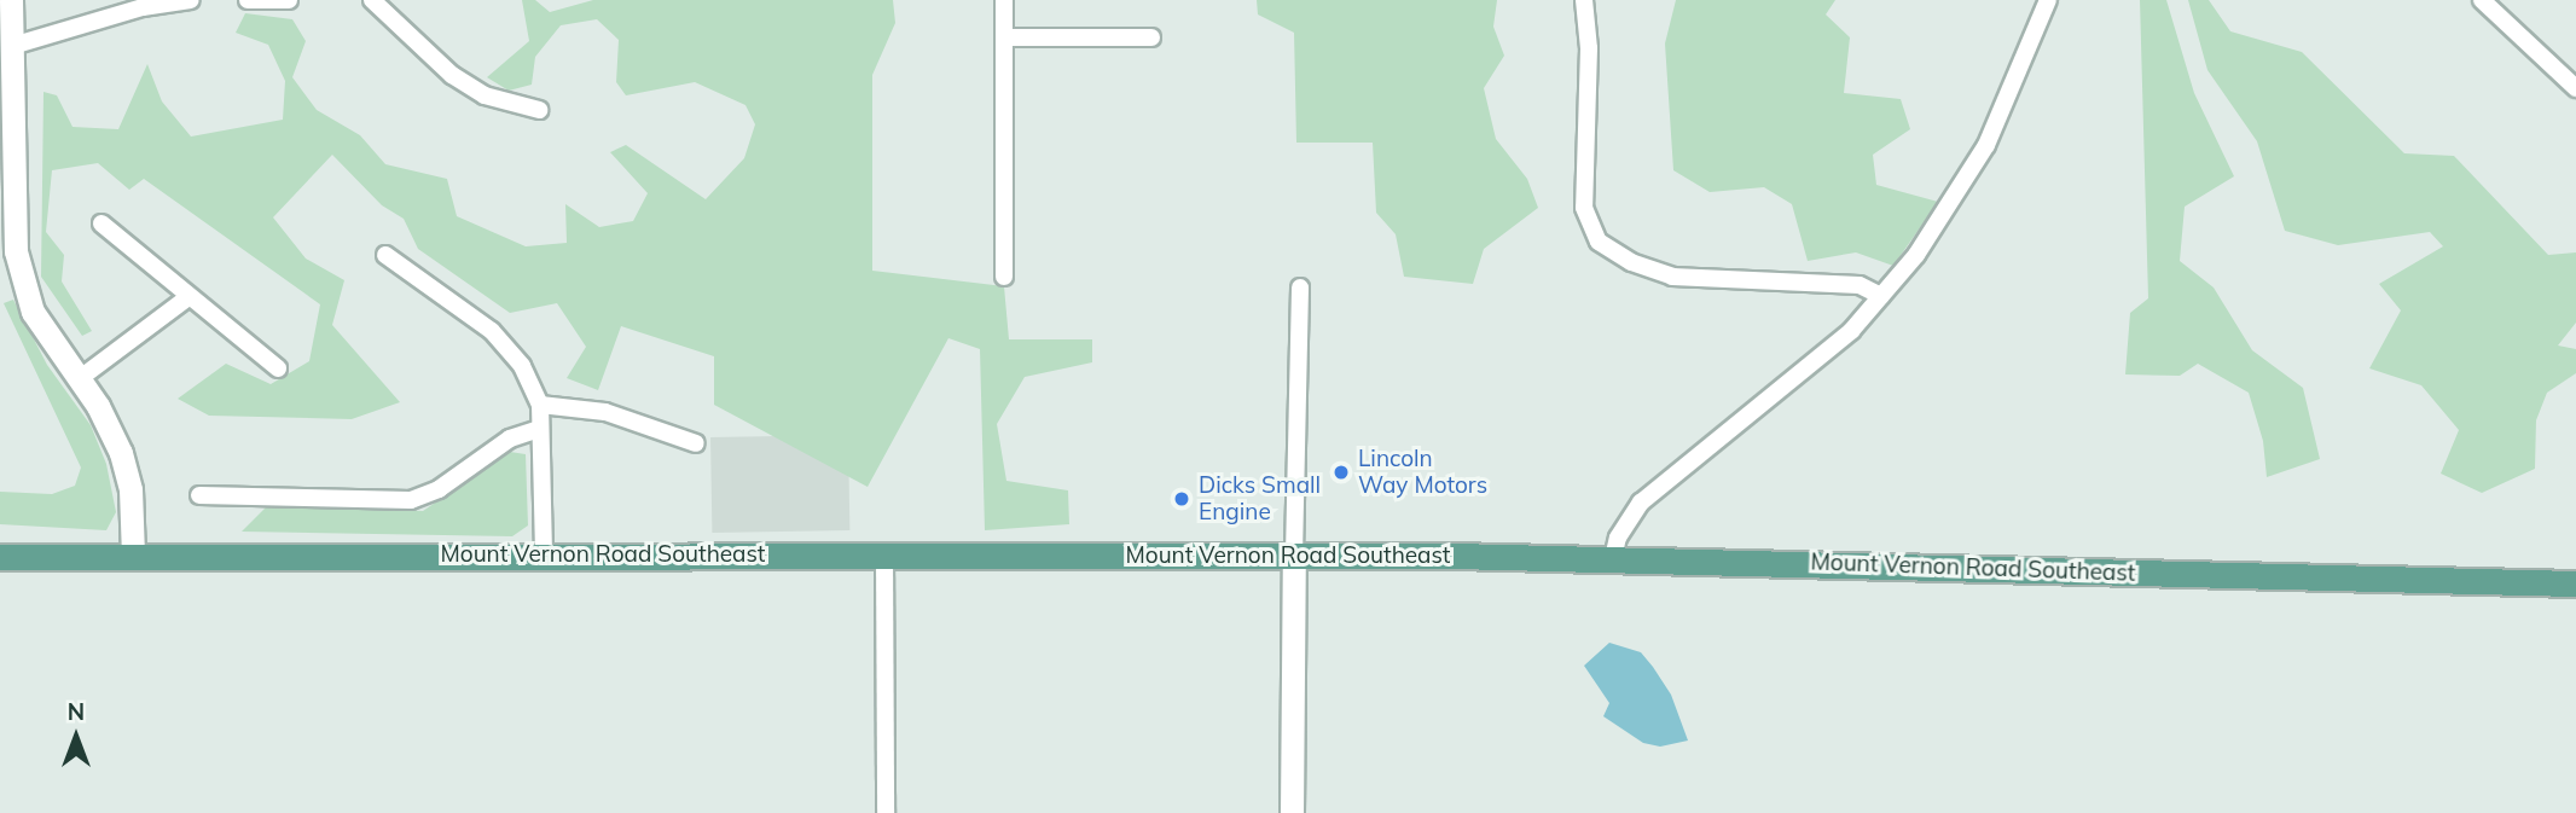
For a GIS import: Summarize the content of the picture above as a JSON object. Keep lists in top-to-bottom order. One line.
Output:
{"streets":{"main road":["Mount Vernon Road Southeast"]},"places":["Lincoln Way Motors","Dicks Small Engine"],"north":"top"}
